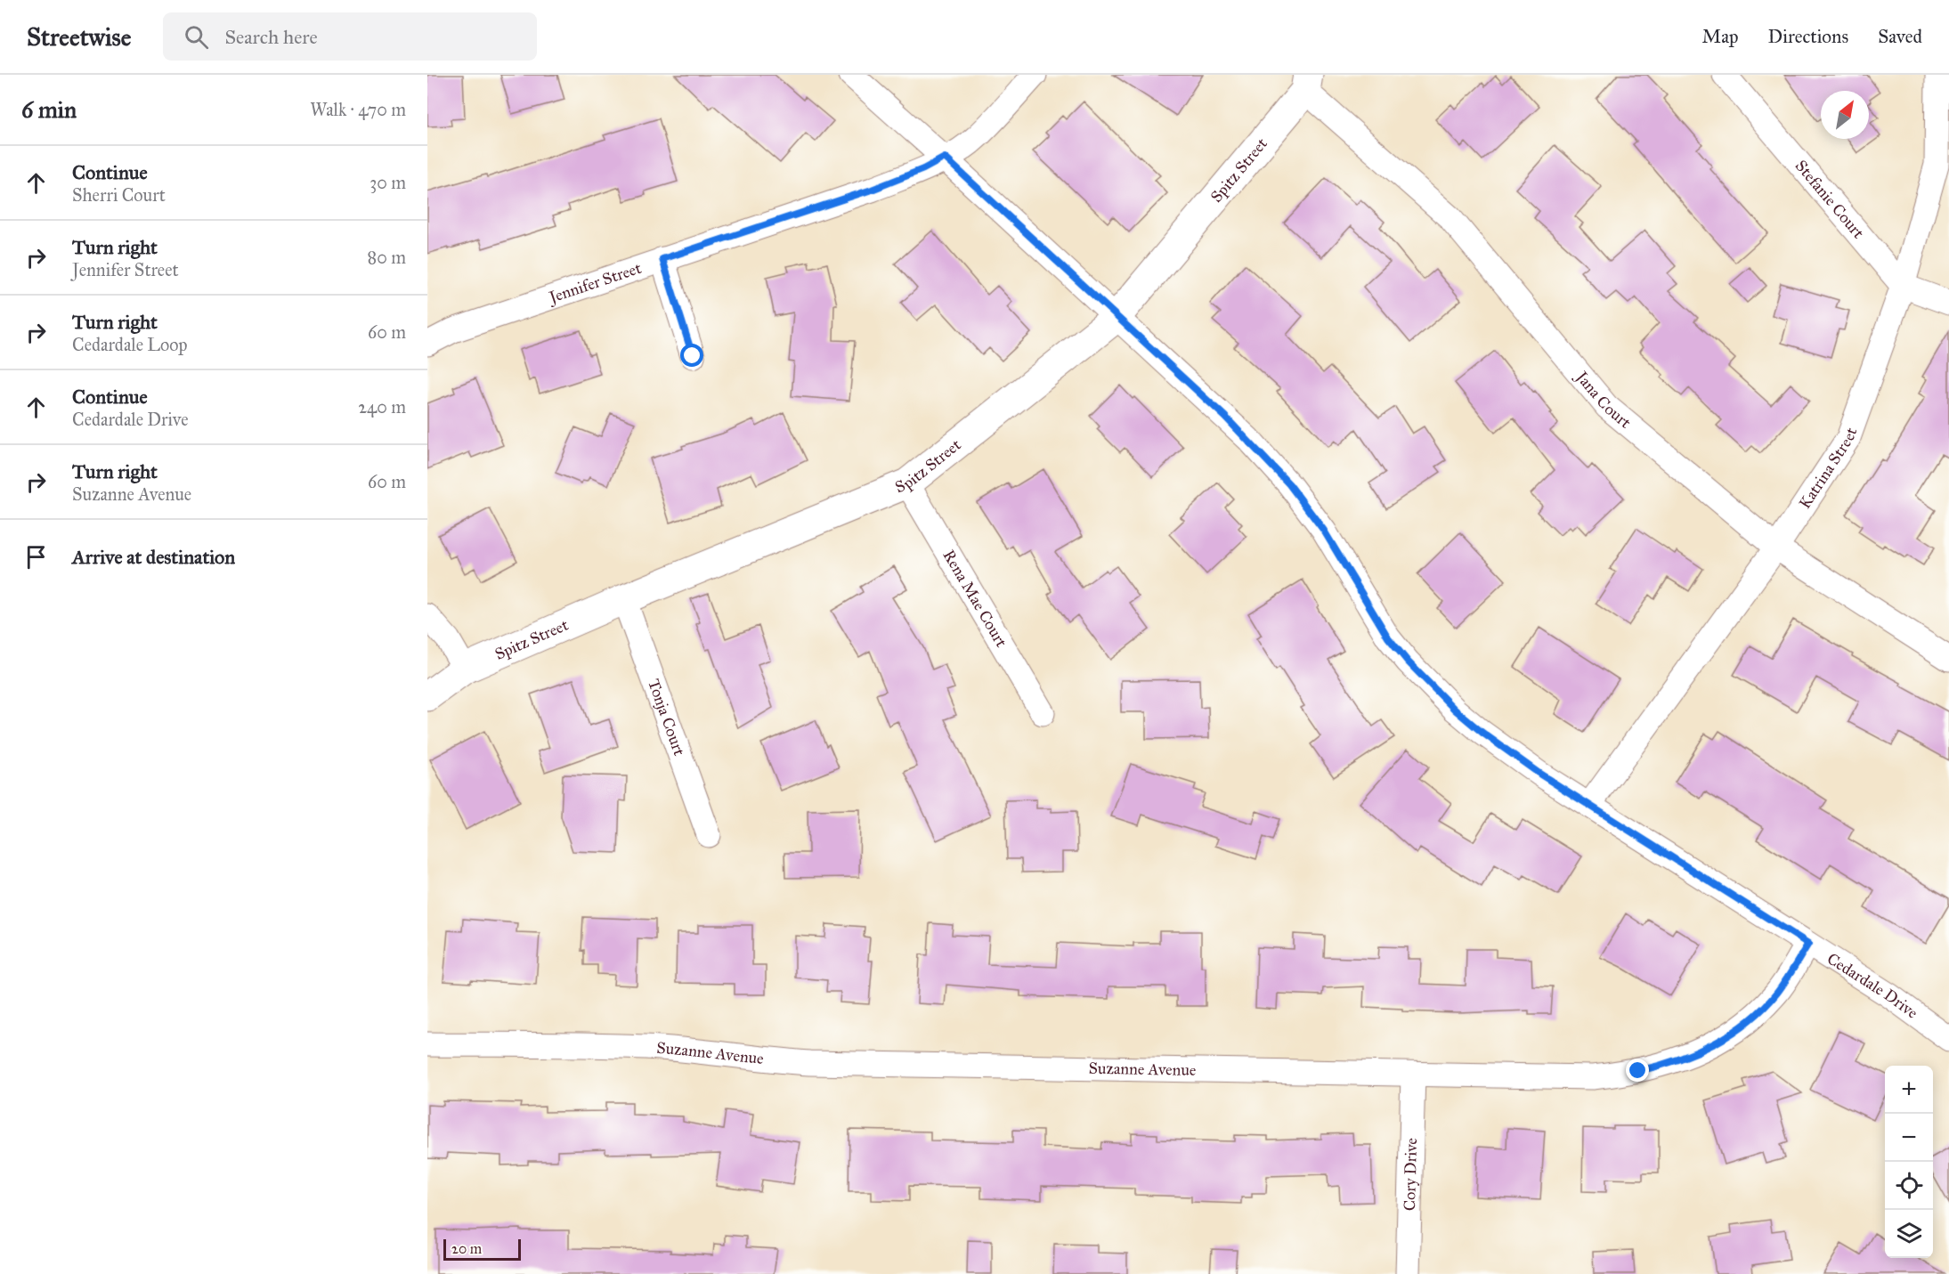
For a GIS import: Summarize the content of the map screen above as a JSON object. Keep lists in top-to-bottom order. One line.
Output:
{"streets":{"street":["Spitz Street","Stefanie Court","Jennifer Street","Jana Court","Katrina Street","Rena Mae Court","Tonja Court","Cedardale Drive","Suzanne Avenue","Cory Drive"]},"crossings":[["Spitz Street","Jana Court"],["Spitz Street","Rena Mae Court"],["Spitz Street","Tonja Court"],["Spitz Street","Cedardale Drive"],["Stefanie Court","Katrina Street"],["Jennifer Street","Cedardale Drive"],["Jana Court","Katrina Street"],["Katrina Street","Cedardale Drive"],["Cedardale Drive","Suzanne Avenue"],["Suzanne Avenue","Cory Drive"]],"scale_bar":"20 m","north":"top right","page":{"header":"Streetwise","search":"Search here","nav":["Map","Directions","Saved"],"heading":["6 min","Walk · 470 m"],"list":[["Continue","Sherri Court","30 m"],["Turn right","Jennifer Street","80 m"],["Turn right","Cedardale Loop","60 m"],["Continue","Cedardale Drive","240 m"],["Turn right","Suzanne Avenue","60 m"],"Arrive at destination"],"map_buttons":["+","−"],"scale":"20 m"}}
